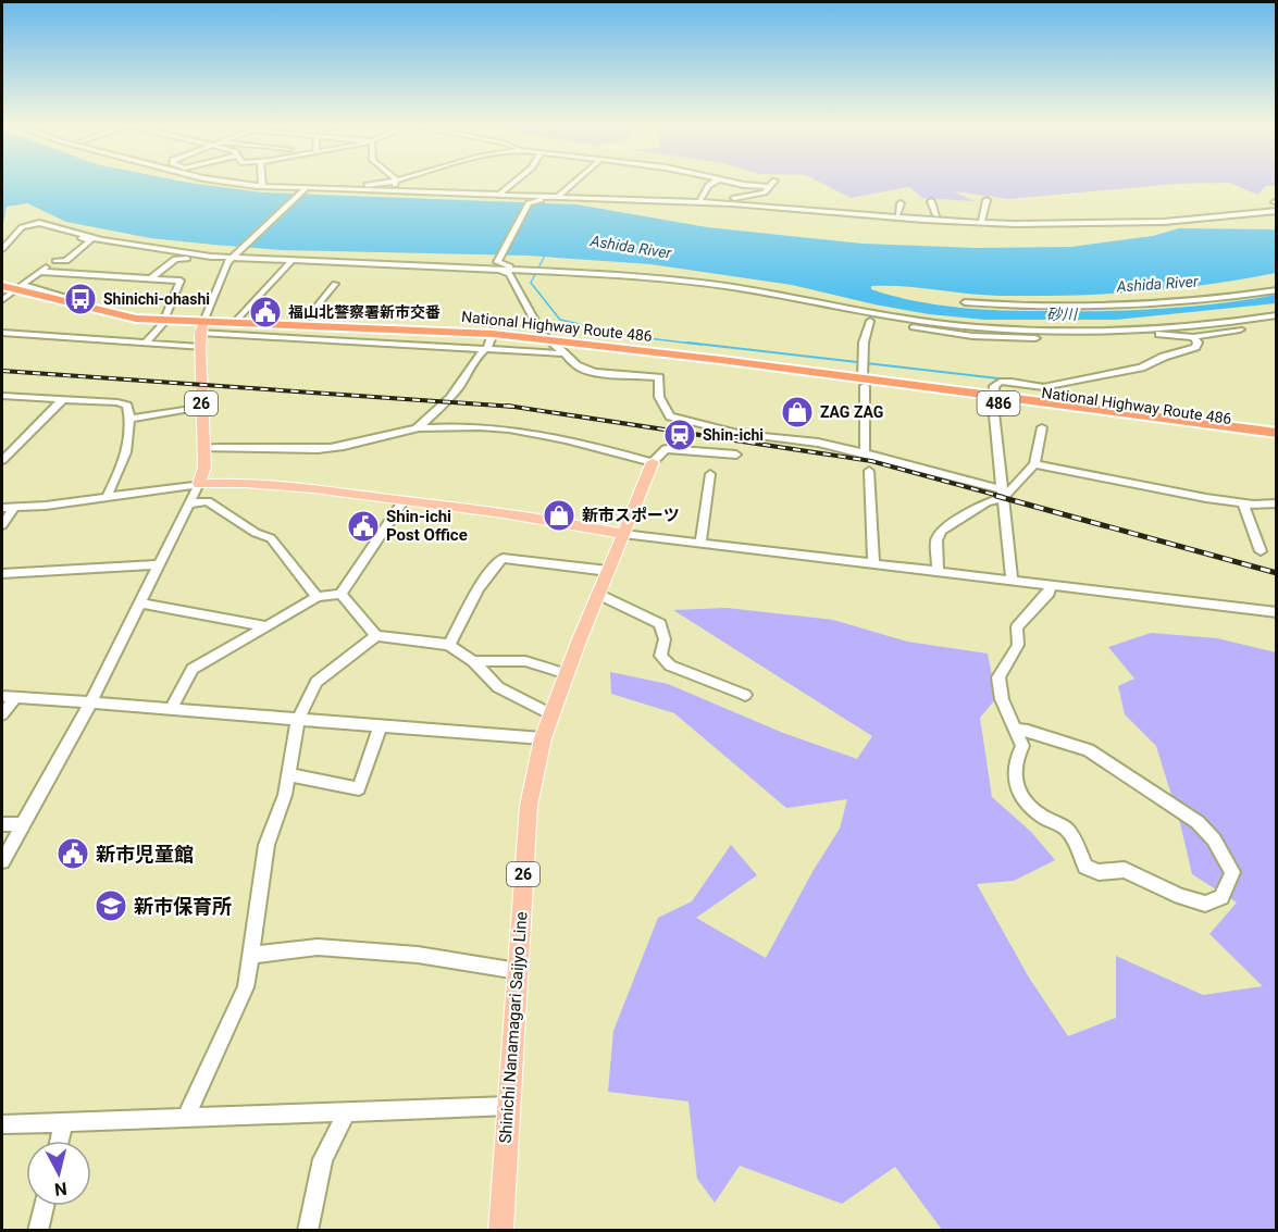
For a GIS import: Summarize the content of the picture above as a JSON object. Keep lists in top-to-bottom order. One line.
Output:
{"streets":{"highway":["National Highway Route 486","486"],"main road":["26","Shinichi Nanamagari Saijyo Line"]},"crossings":[["National Highway Route 486","26"]],"water":["Ashida River","砂川"],"places":{"bus stop":["Shinichi-ohashi"],"public building":["福山北警察署新市交番","Shin-ichi Post Office","新市児童館"],"shop":["ZAG ZAG","新市スポーツ"],"station":["Shin-ichi"],"school or university":["新市保育所"]},"north":"bottom"}
